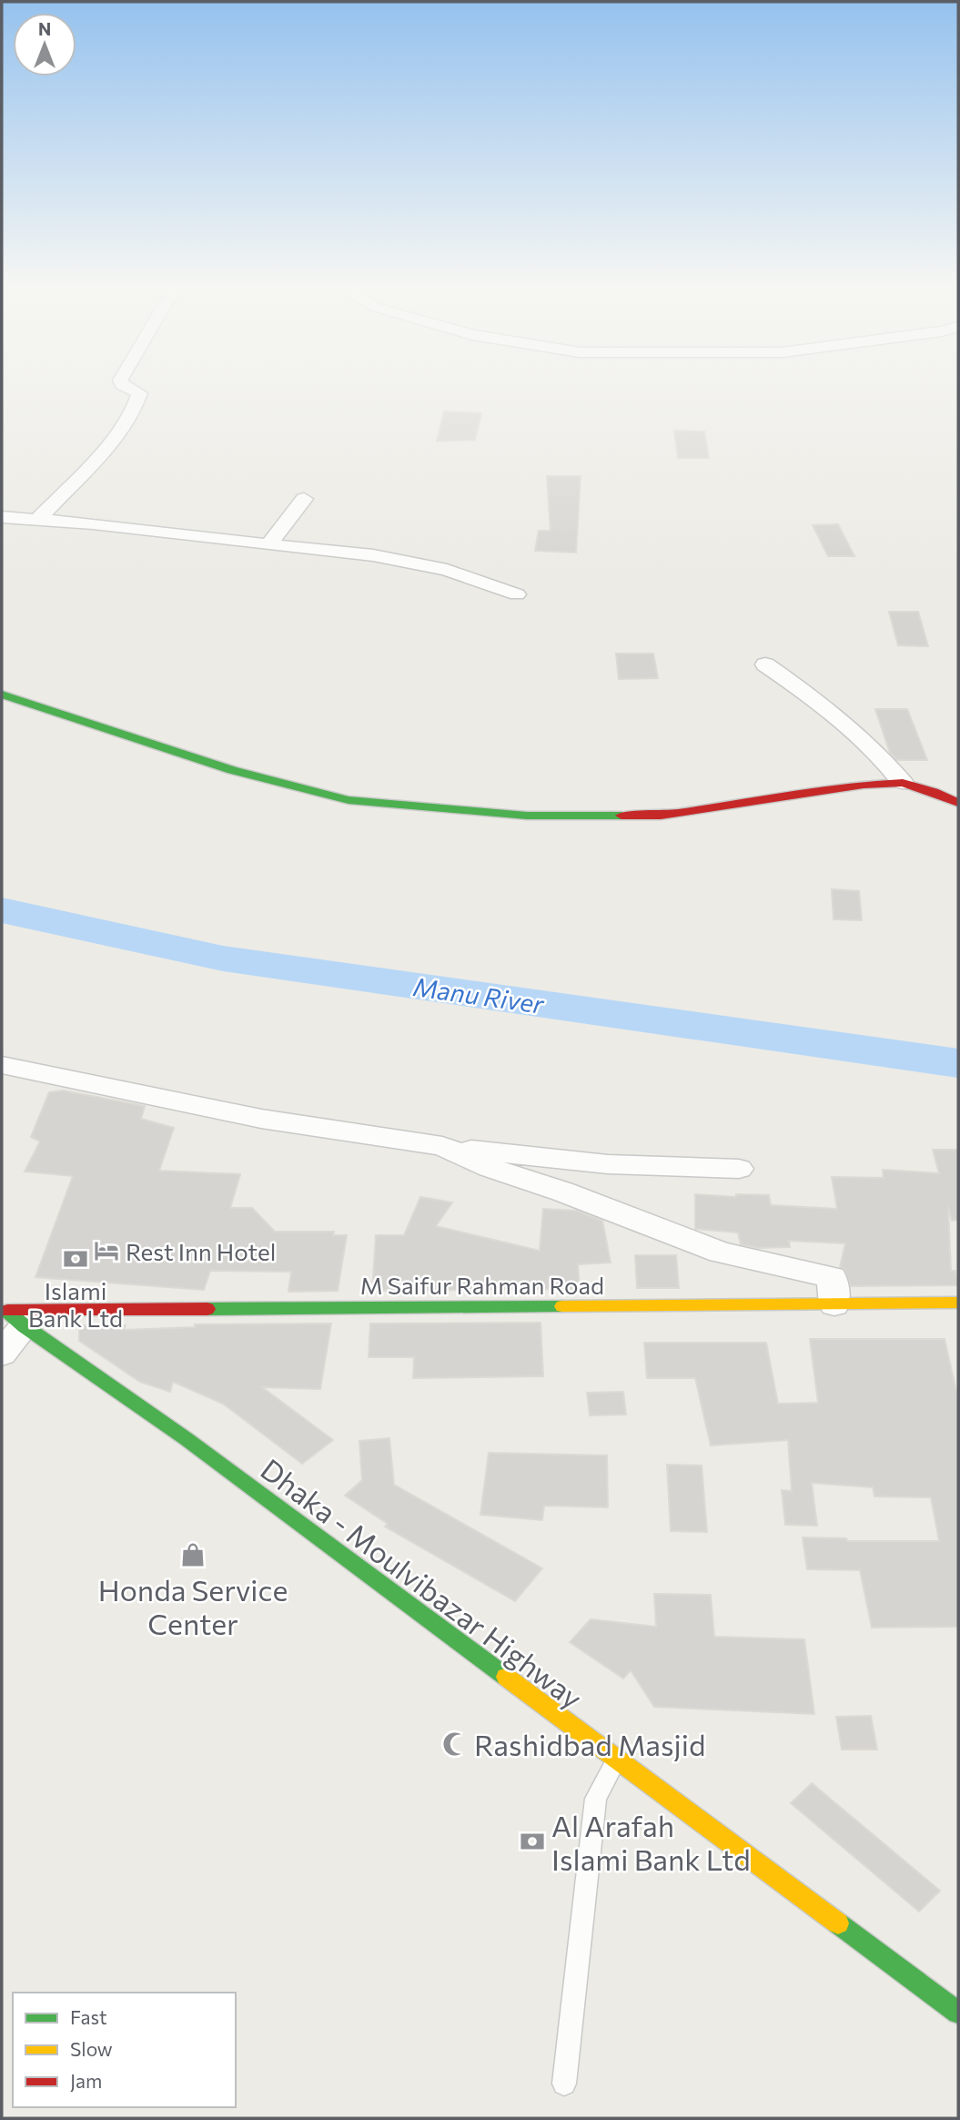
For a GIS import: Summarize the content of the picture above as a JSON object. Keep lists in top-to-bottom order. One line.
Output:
{"streets":{"main road":["M Saifur Rahman Road","Dhaka - Moulvibazar Highway"]},"crossings":[["M Saifur Rahman Road","Dhaka - Moulvibazar Highway"]],"water":["Manu River"],"places":{"hotel":["Rest Inn Hotel"],"bank":["Islami Bank Ltd","Al Arafah Islami Bank Ltd"],"shop":["Honda Service Center"],"mosque":["Rashidbad Masjid"]},"legend":["Fast","Slow","Jam"],"north":"top"}
